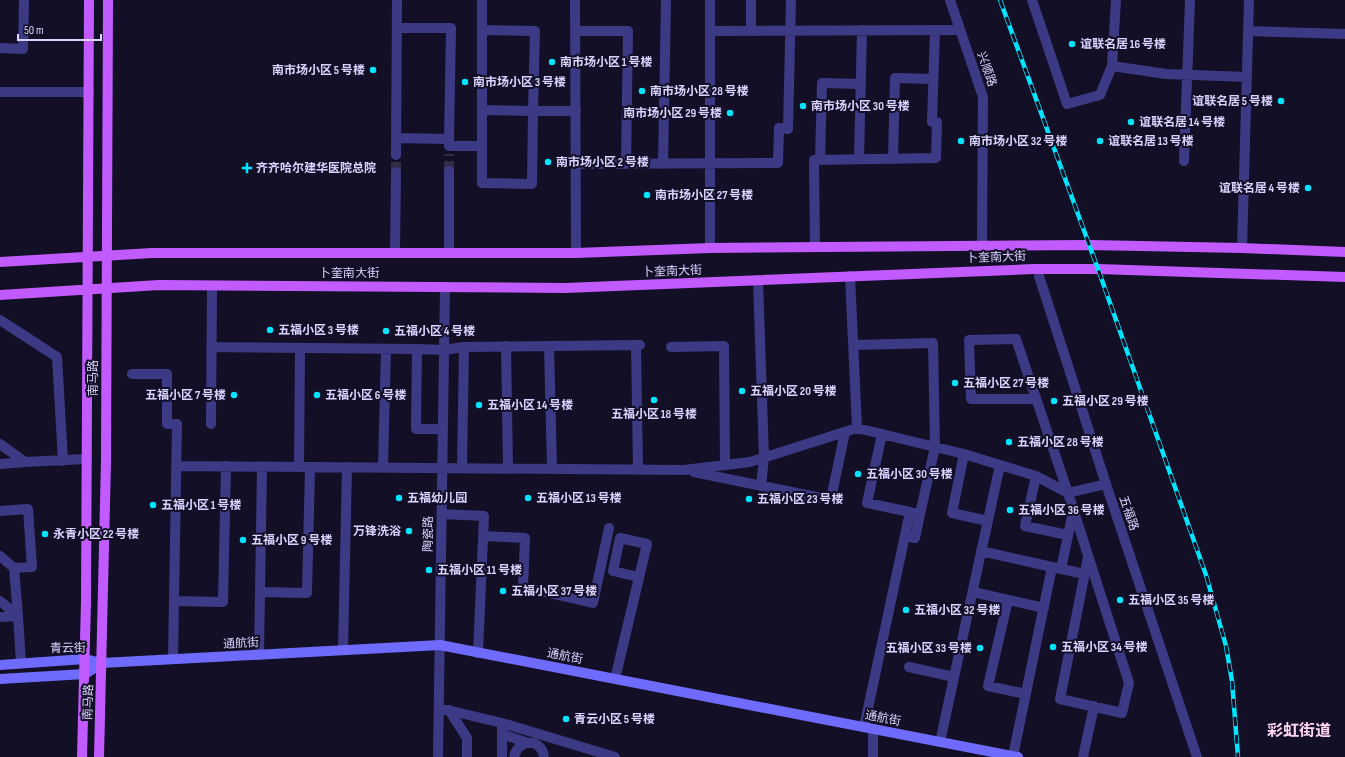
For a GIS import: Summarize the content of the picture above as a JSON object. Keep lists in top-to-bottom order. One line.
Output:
{"streets":{"main road":["卜奎南大街","南马路","通航街","青云街"],"street":["兴顺路","五福路","陶瓷路"]},"crossings":[["兴顺路","卜奎南大街"],["卜奎南大街","南马路"],["卜奎南大街","陶瓷路"],["南马路","通航街"],["南马路","青云街"],["陶瓷路","通航街"],["通航街","青云街"]],"districts":["彩虹街道"],"places":{"other":["谊联名居 16 号楼","南市场小区 1 号楼","南市场小区 5 号楼","南市场小区 3 号楼","南市场小区 28 号楼","谊联名居 5 号楼","南市场小区 30 号楼","南市场小区 29 号楼","谊联名居 14 号楼","南市场小区 32 号楼","谊联名居 13 号楼","南市场小区 2 号楼","谊联名居 4 号楼","南市场小区 27 号楼","五福小区 3 号楼","五福小区 4 号楼","五福小区 27 号楼","五福小区 20 号楼","五福小区 7 号楼","五福小区 6 号楼","五福小区 18 号楼","五福小区 29 号楼","五福小区 14 号楼","五福小区 28 号楼","五福小区 30 号楼","五福幼儿园","五福小区 13 号楼","五福小区 23 号楼","五福小区 1 号楼","五福小区 36 号楼","万锋洗浴","永青小区 22 号楼","五福小区 9 号楼","五福小区 11 号楼","五福小区 37 号楼","五福小区 35 号楼","五福小区 32 号楼","五福小区 34 号楼","五福小区 33 号楼","青云小区 5 号楼"],"health":["齐齐哈尔建华医院总院"]},"scale_bar":"50 m"}
